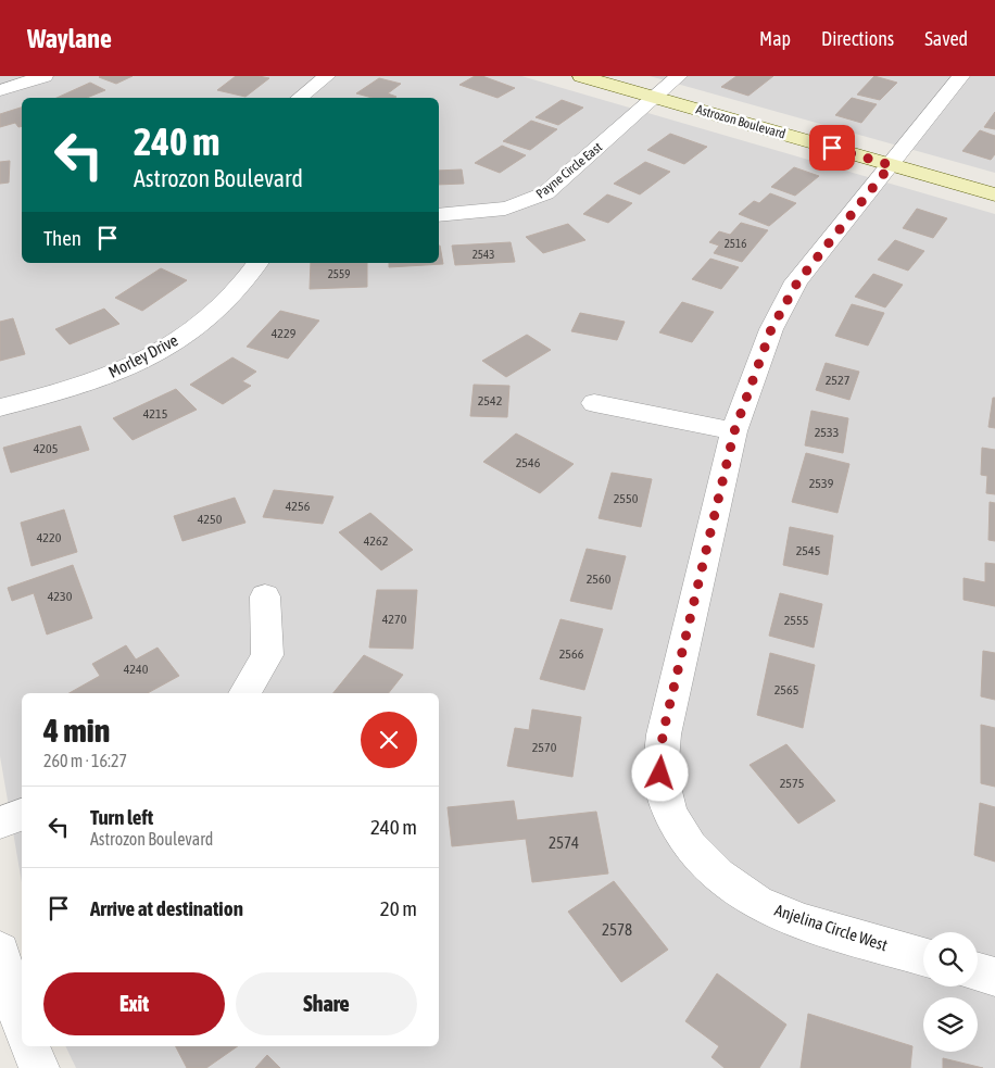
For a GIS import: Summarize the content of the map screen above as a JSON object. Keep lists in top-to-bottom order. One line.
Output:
{"streets":{"main road":["Astrozon Boulevard"],"street":["Payne Circle East","Morley Drive","Anjelina Circle West"]},"crossings":[["Astrozon Boulevard","Payne Circle East"],["Astrozon Boulevard","Anjelina Circle West"]],"house_numbers":["2516","2543","2559","4229","2527","2542","4215","2533","4205","2546","2539","2550","4256","4250","4220","4262","2545","2560","4230","4270","2555","2566","4240","2565","2570","2575","2574","2578"],"page":{"header":"Waylane","nav":["Map","Directions","Saved"],"turn":["240 m","Astrozon Boulevard"],"then":"Then","heading":["4 min","260 m · 16:27"],"list":[{"name":"Turn left","note":"Astrozon Boulevard","value":"240 m"},{"name":"Arrive at destination","value":"20 m"}],"buttons":["Exit","Share"]}}
